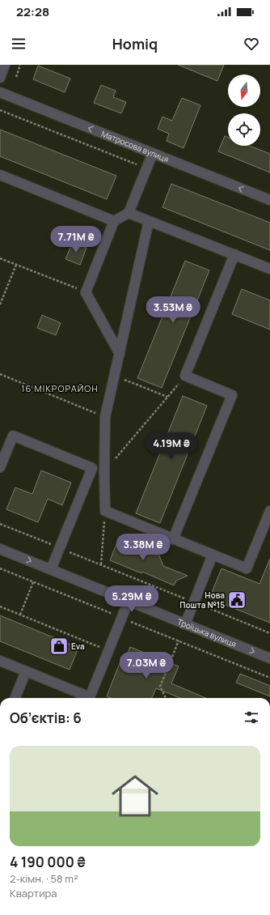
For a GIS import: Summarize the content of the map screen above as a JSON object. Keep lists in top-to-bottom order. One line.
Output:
{"streets":{"street":["Матросова вулиця","Троїцька вулиця"]},"one_way":["Троїцька вулиця"],"districts":["16 МІКРОРАЙОН"],"places":{"public building":["Нова Пошта №15"],"shop":["Eva"]},"north":"bottom","page":{"status":"22:28","header":"Homiq","price":["7.71M ₴","3.53M ₴","4.19M ₴","3.38M ₴","5.29M ₴","7.03M ₴"],"heading":"Об’єктів: 6","list":[{"name":"4 190 000 ₴","note":"2-кімн. · 58 m² · Квартира"}]}}
